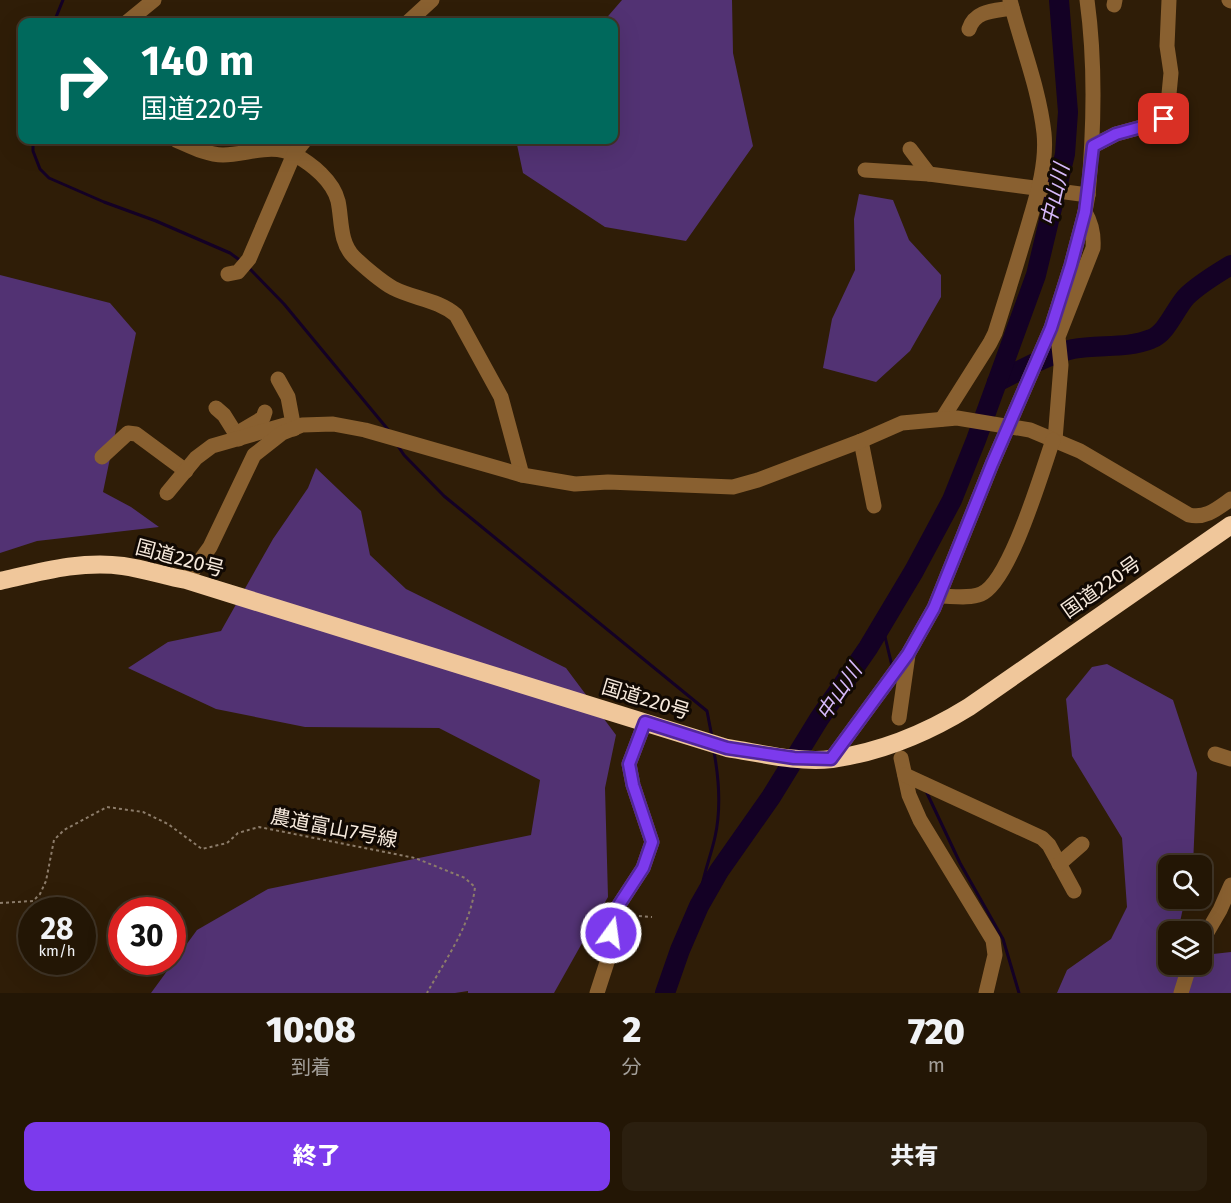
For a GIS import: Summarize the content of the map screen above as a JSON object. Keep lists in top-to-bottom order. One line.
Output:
{"streets":{"highway":["国道220号"],"path":["農道富山7号線"]},"water":["中山川"],"page":{"turn":["140 m","国道220号"],"speed":"28 km/h","limit":"30","eta":["10:08","到着","2","分","720","m"],"buttons":["終了","共有"]}}
